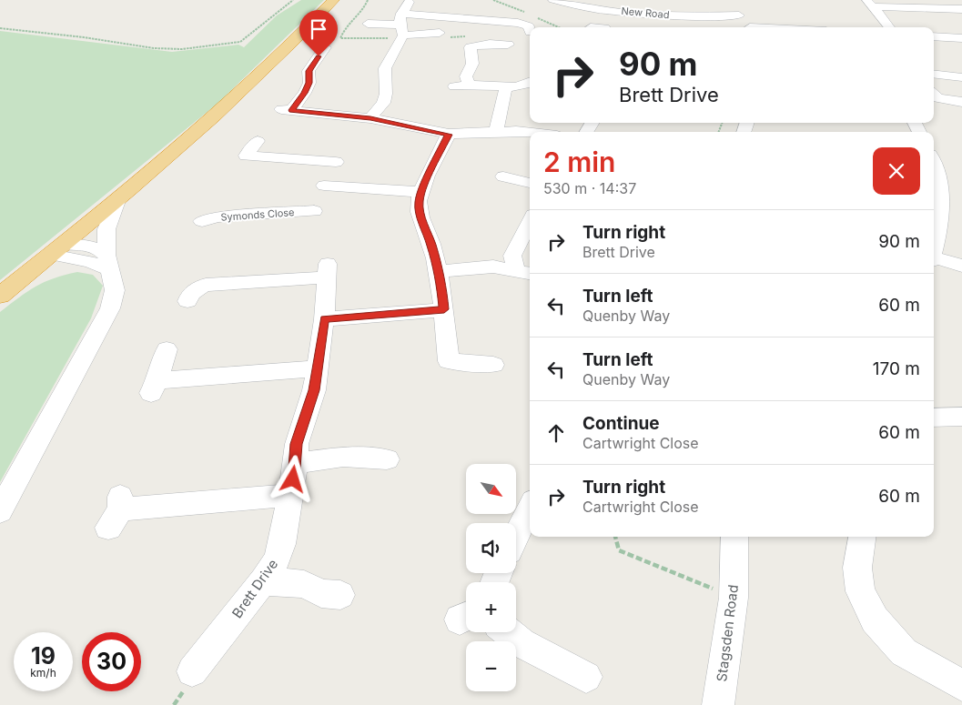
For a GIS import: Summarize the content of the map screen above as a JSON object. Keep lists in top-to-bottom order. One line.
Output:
{"streets":{"street":["New Road","Symonds Close","Brett Drive","Stagsden Road"]},"north":"bottom right","page":{"turn":["90 m","Brett Drive"],"heading":["2 min","530 m · 14:37"],"list":[{"name":"Turn right","note":"Brett Drive","value":"90 m"},{"name":"Turn left","note":"Quenby Way","value":"60 m"},{"name":"Turn left","note":"Quenby Way","value":"170 m"},{"name":"Continue","note":"Cartwright Close","value":"60 m"},{"name":"Turn right","note":"Cartwright Close","value":"60 m"}],"map_buttons":["+","−"],"speed":"19 km/h","limit":"30"}}
